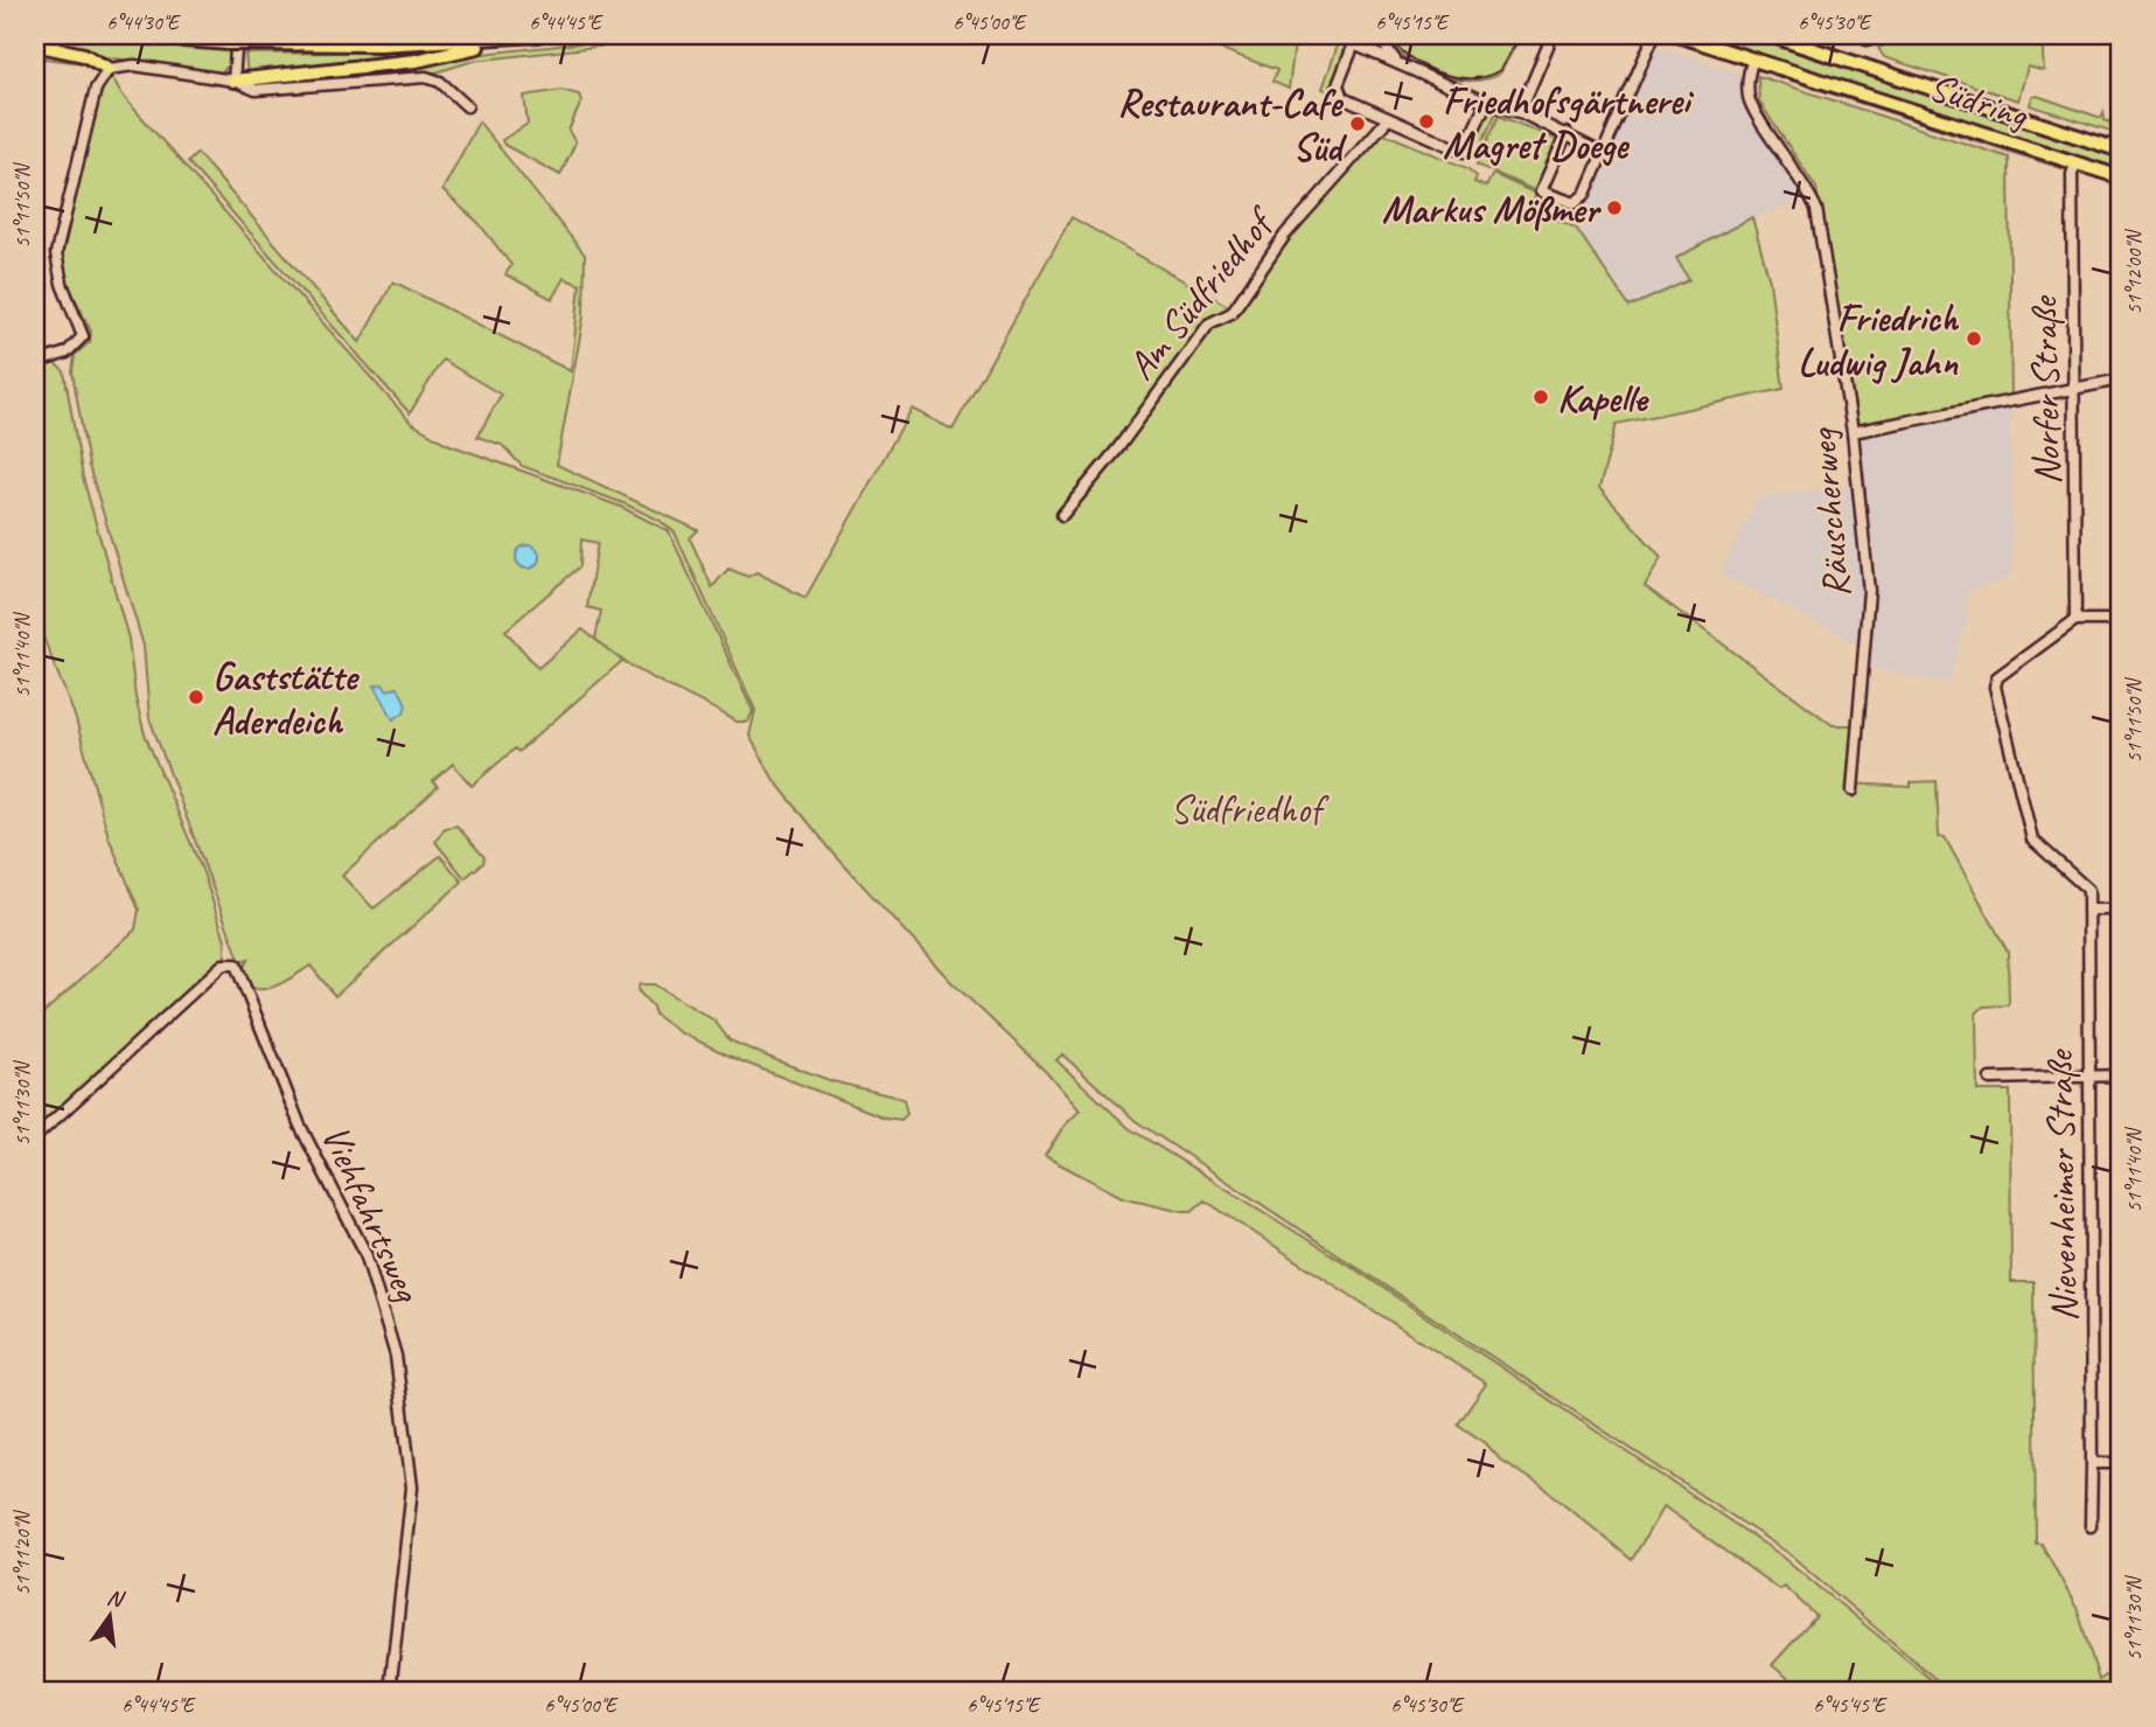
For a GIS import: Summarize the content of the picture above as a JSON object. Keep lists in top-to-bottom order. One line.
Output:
{"streets":{"main road":["Südring"],"street":["Am Südfriedhof","Norfer Straße","Räuscherweg","Nievenheimer Straße","Viehfahrtsweg"]},"crossings":[["Südring","Norfer Straße"],["Südring","Räuscherweg"]],"parks":["Südfriedhof"],"places":["Friedhofsgärtnerei Magret Doege","Restaurant-Cafe Süd","Markus Mößmer","Friedrich Ludwig Jahn","Kapelle","Gaststätte Aderdeich"],"north":"top","coordinates":["6°44'30\"E","6°44'45\"E","6°45'00\"E","6°45'15\"E","6°45'30\"E","51°11'50\"N","51°12'00\"N","51°11'40\"N","51°11'30\"N","51°11'20\"N","6°45'45\"E"]}
